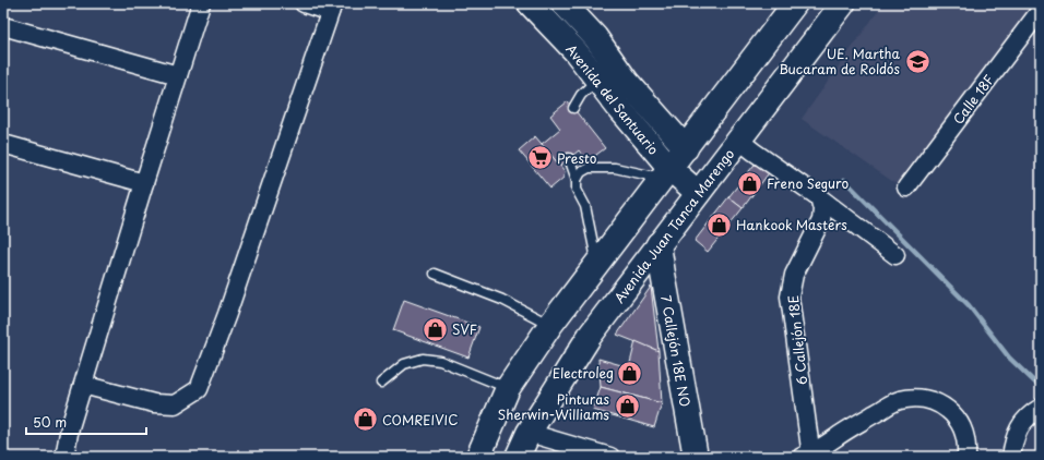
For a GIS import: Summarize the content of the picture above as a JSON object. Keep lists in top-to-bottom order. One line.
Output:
{"streets":{"main road":["Avenida del Santuario","Avenida Juan Tanca Marengo","7 Callejón 18E NO"],"street":["Calle 18F","6 Callejón 18E"]},"crossings":[["Avenida del Santuario","Avenida Juan Tanca Marengo"],["Avenida Juan Tanca Marengo","7 Callejón 18E NO"]],"places":{"school or university":["UE. Martha Bucaram de Roldós"],"supermarket":["Presto"],"shop":["Freno Seguro","Hankook Masters","SVF","Electroleg","Pinturas Sherwin-Williams","COMREIVIC"]},"scale_bar":"50 m"}
